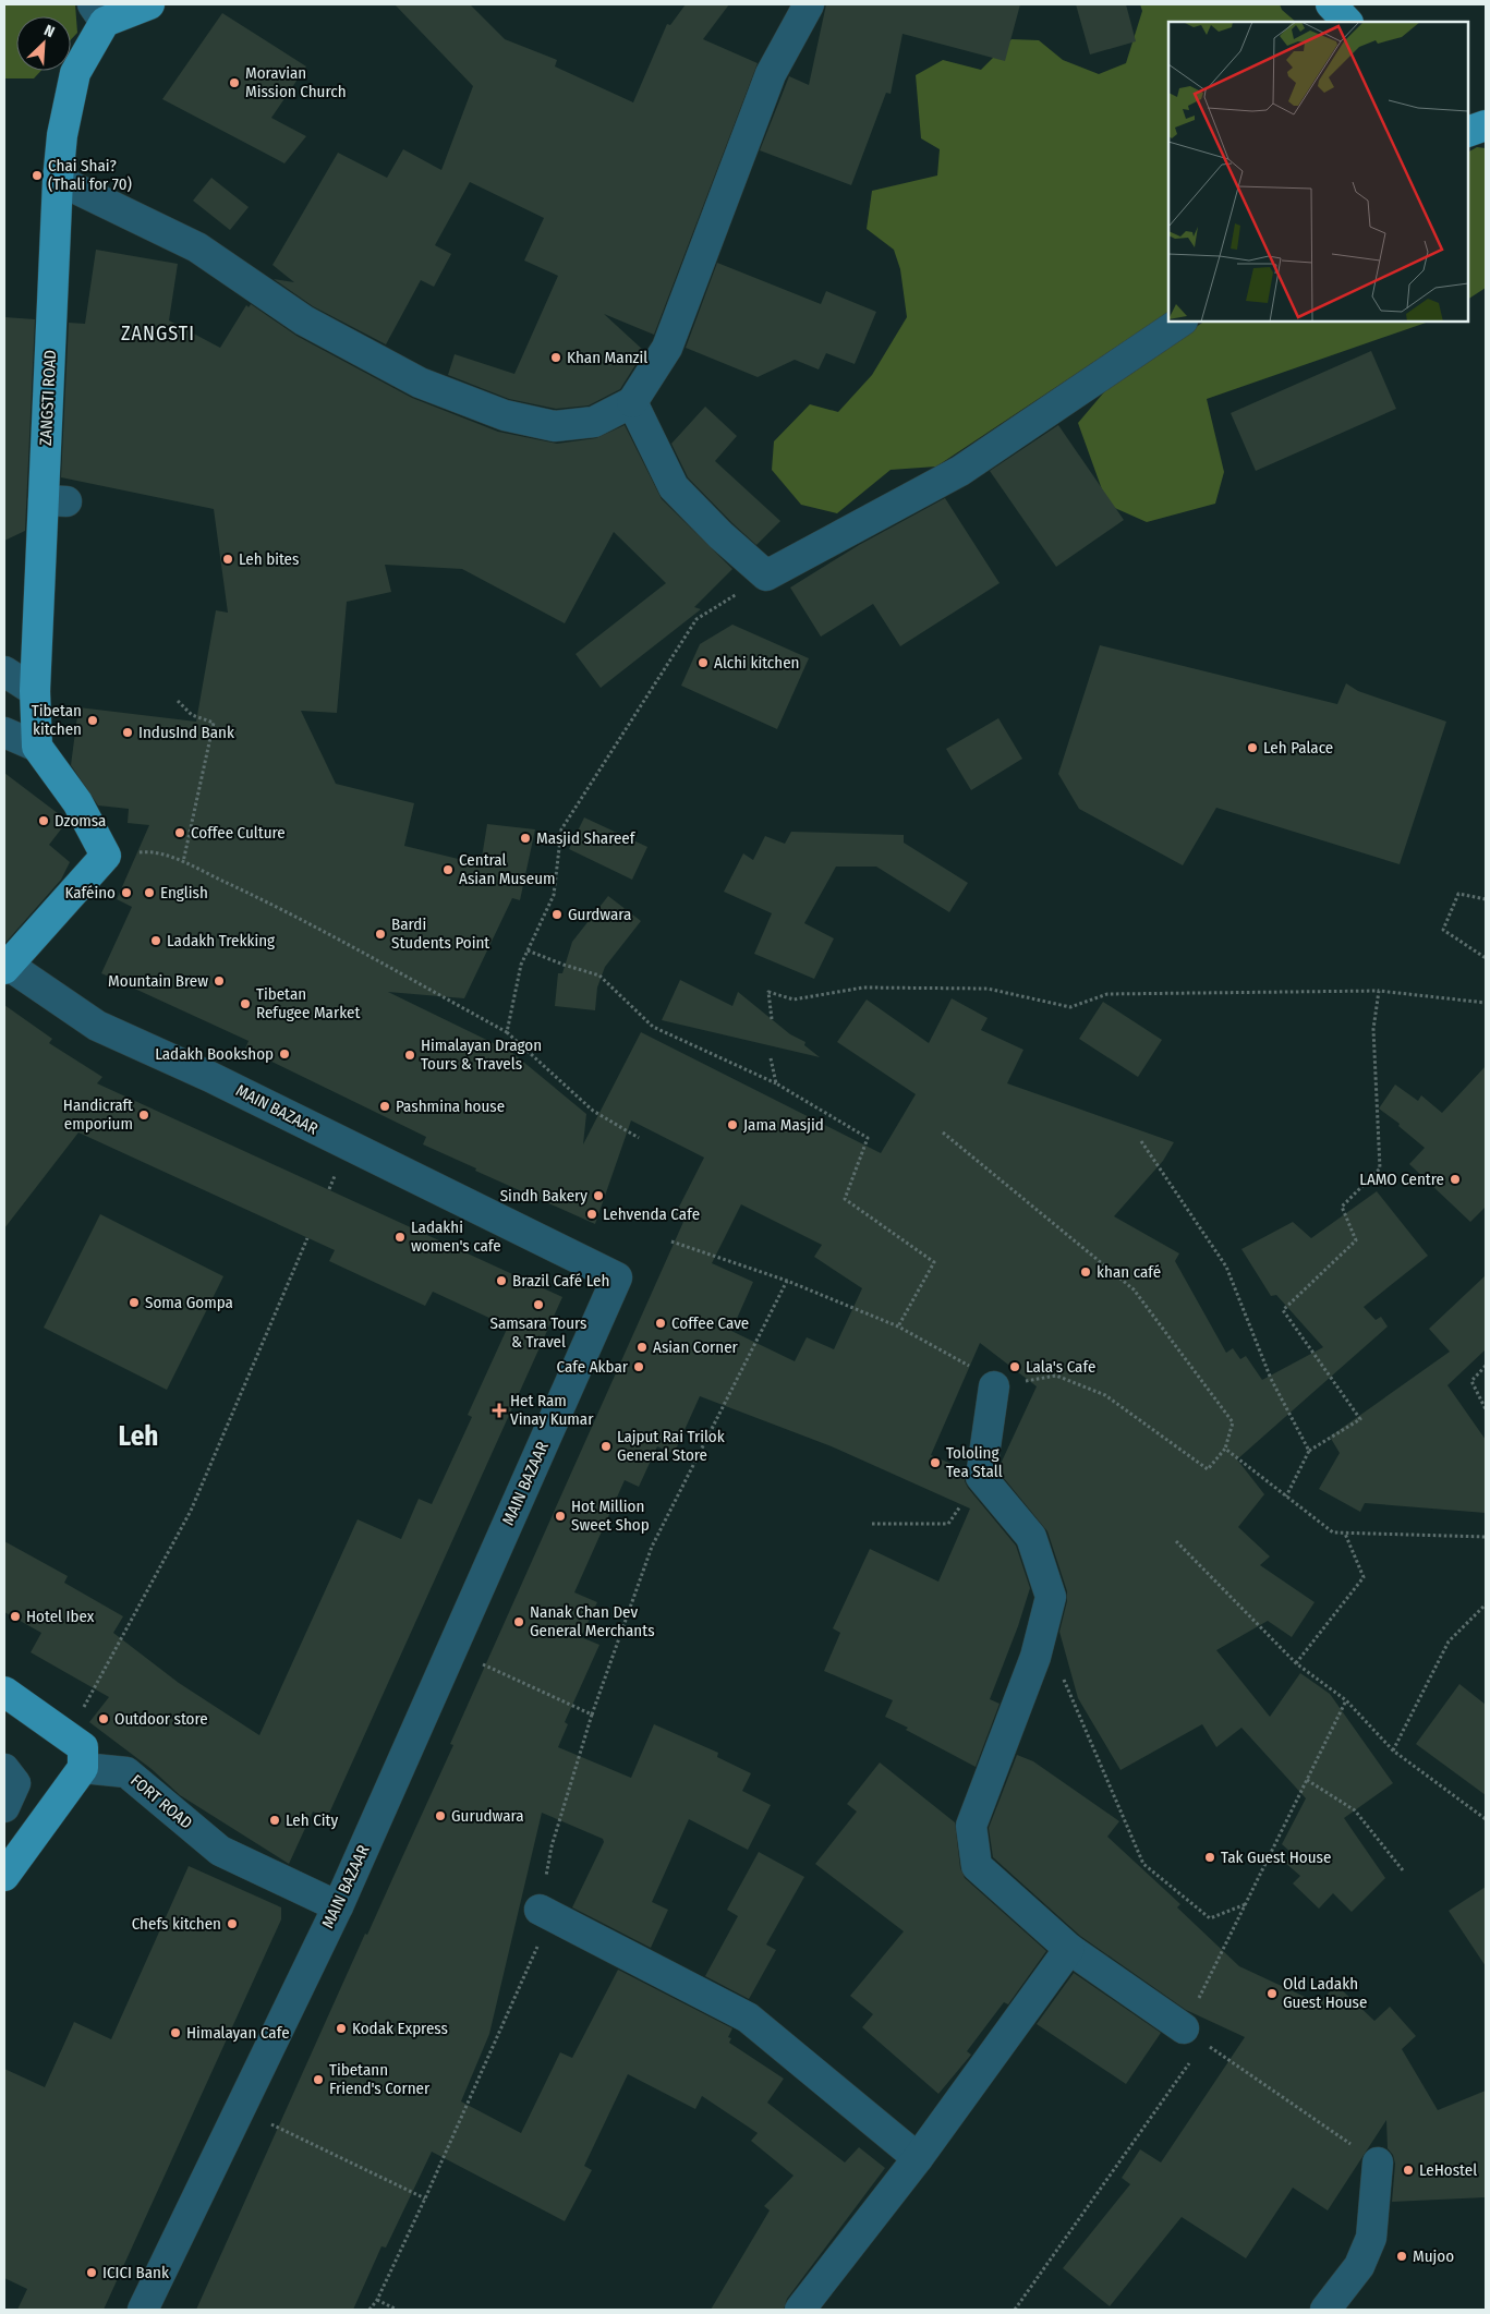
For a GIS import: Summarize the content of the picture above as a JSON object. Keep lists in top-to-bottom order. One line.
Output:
{"streets":{"main road":["ZANGSTI ROAD"],"street":["MAIN BAZAAR","FORT ROAD"]},"crossings":[["MAIN BAZAAR","FORT ROAD"]],"districts":["ZANGSTI","Leh"],"places":{"other":["Moravian Mission Church","Chai Shai? (Thali for 70)","Khan Manzil","Leh bites","Alchi kitchen","Tibetan kitchen","IndusInd Bank","Leh Palace","Dzomsa","Coffee Culture","Masjid Shareef","Central Asian Museum","Kaféino","English","Gurdwara","Bardi Students Point","Ladakh Trekking","Mountain Brew","Tibetan Refugee Market","Ladakh Bookshop","Himalayan Dragon Tours & Travels","Pashmina house","Handicraft emporium","Jama Masjid","LAMO Centre","Sindh Bakery","Lehvenda Cafe","Ladakhi women's cafe","khan café","Brazil Café Leh","Soma Gompa","Samsara Tours & Travel","Coffee Cave","Asian Corner","Cafe Akbar","Lala's Cafe","Lajput Rai Trilok General Store","Tololing Tea Stall","Hot Million Sweet Shop","Hotel Ibex","Nanak Chan Dev General Merchants","Outdoor store","Gurudwara","Leh City","Tak Guest House","Chefs kitchen","Old Ladakh Guest House","Kodak Express","Himalayan Cafe","Tibetann Friend's Corner","LeHostel","Mujoo","ICICI Bank"],"health":["Het Ram Vinay Kumar"]},"north":"top right"}
